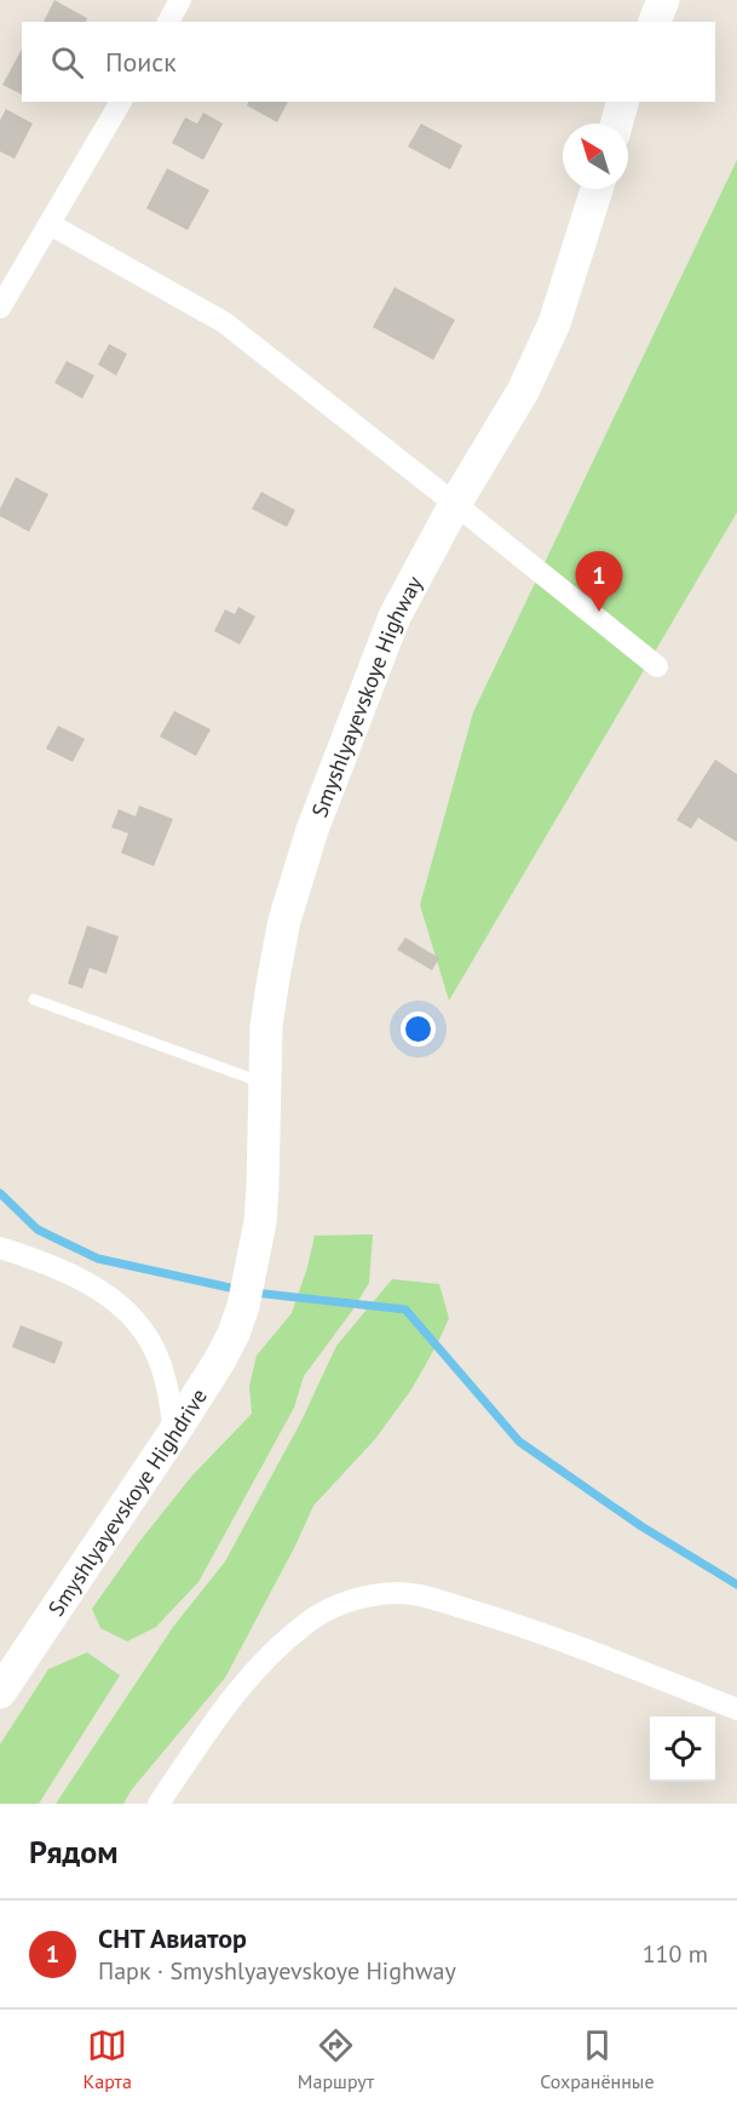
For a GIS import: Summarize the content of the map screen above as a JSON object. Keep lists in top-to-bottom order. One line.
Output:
{"streets":{"street":["Smyshlyayevskoye Highway","Smyshlyayevskoye Highdrive"]},"crossings":[["Smyshlyayevskoye Highway","Smyshlyayevskoye Highdrive"]],"north":"top left","page":{"search":"Поиск","pins":"1","heading":"Рядом","list":[{"mark":"1","name":"СНТ Авиатор","note":"Парк · Smyshlyayevskoye Highway","value":"110 m"}],"nav":["Карта","Маршрут","Сохранённые"]}}
